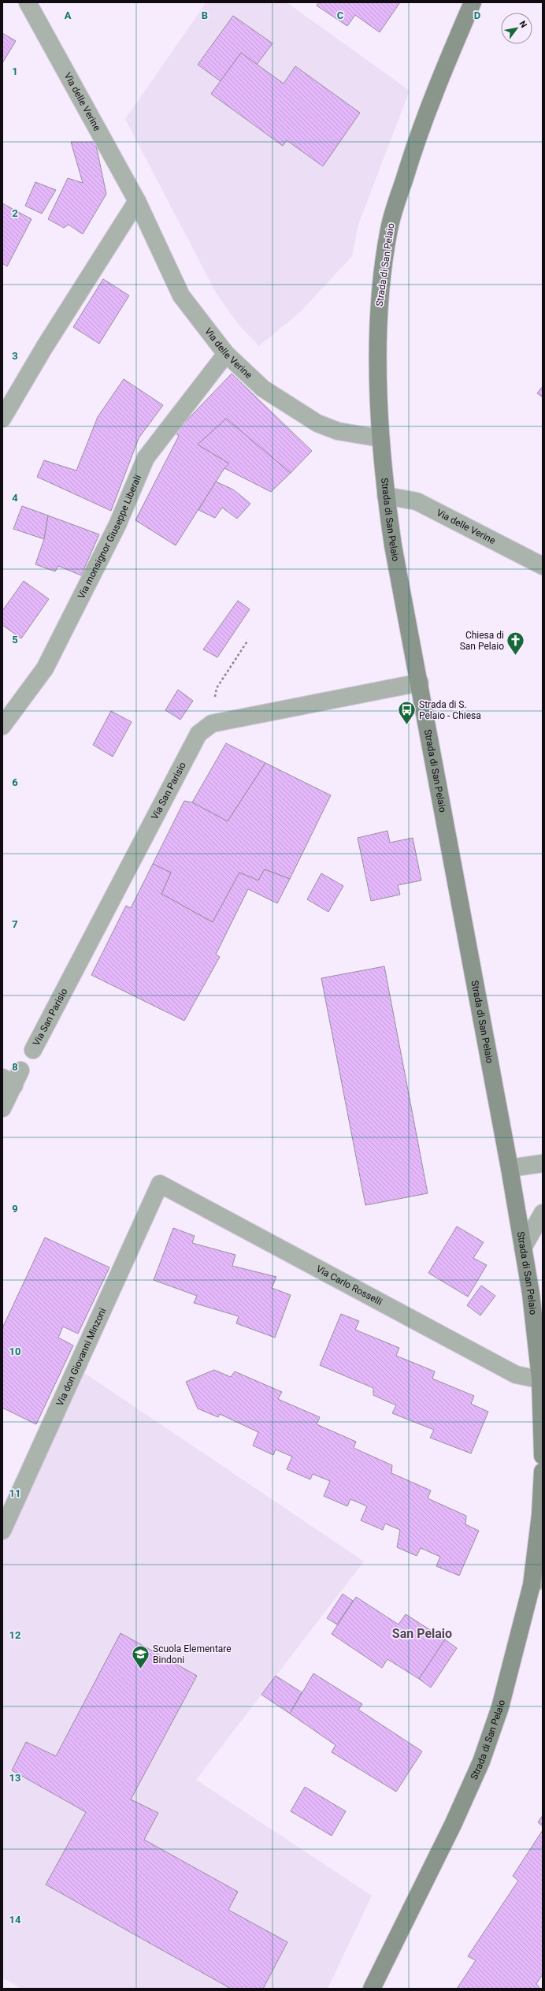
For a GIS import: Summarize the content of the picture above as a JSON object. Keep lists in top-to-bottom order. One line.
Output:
{"streets":{"main road":["Strada di San Pelaio"],"street":["Via delle Verine","Via monsignor Giuseppe Liberali","Via San Parisio","Via Carlo Rosselli","Via don Giovanni Minzoni"]},"crossings":[["Via delle Verine","Strada di San Pelaio"],["Via delle Verine","Via monsignor Giuseppe Liberali"],["Strada di San Pelaio","Via San Parisio"],["Strada di San Pelaio","Via Carlo Rosselli"],["Via Carlo Rosselli","Via don Giovanni Minzoni"]],"districts":["San Pelaio"],"places":{"church":["Chiesa di San Pelaio"],"bus stop":["Strada di S. Pelaio - Chiesa"],"school or university":["Scuola Elementare Bindoni"]},"north":"top right","grid":{"columns":["A","B","C","D"],"rows":["1","2","3","4","5","6","7","8","9","10","11","12","13","14"]}}
